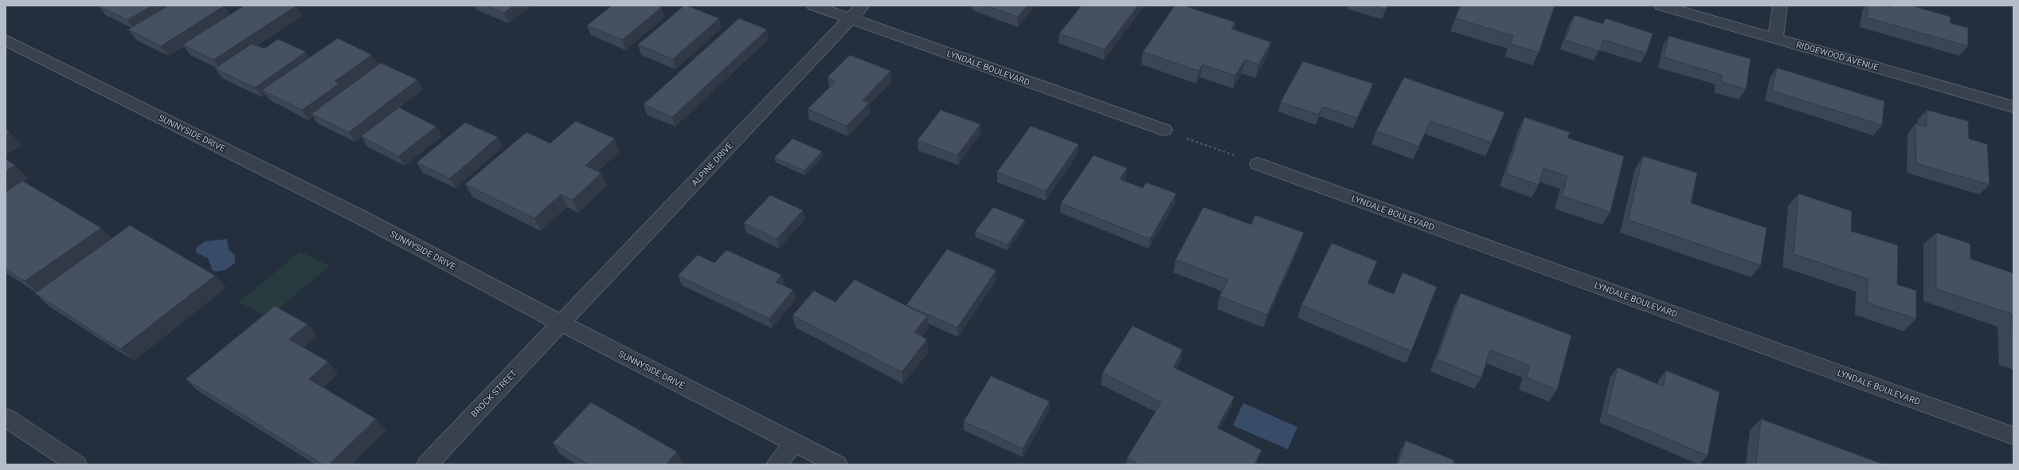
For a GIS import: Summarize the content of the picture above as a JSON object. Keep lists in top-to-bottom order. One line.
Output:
{"streets":{"street":["RIDGEWOOD AVENUE","LYNDALE BOULEVARD","SUNNYSIDE DRIVE","ALPINE DRIVE","BROCK STREET"]},"crossings":[["LYNDALE BOULEVARD","ALPINE DRIVE"],["SUNNYSIDE DRIVE","ALPINE DRIVE"],["SUNNYSIDE DRIVE","BROCK STREET"],["ALPINE DRIVE","BROCK STREET"]]}
